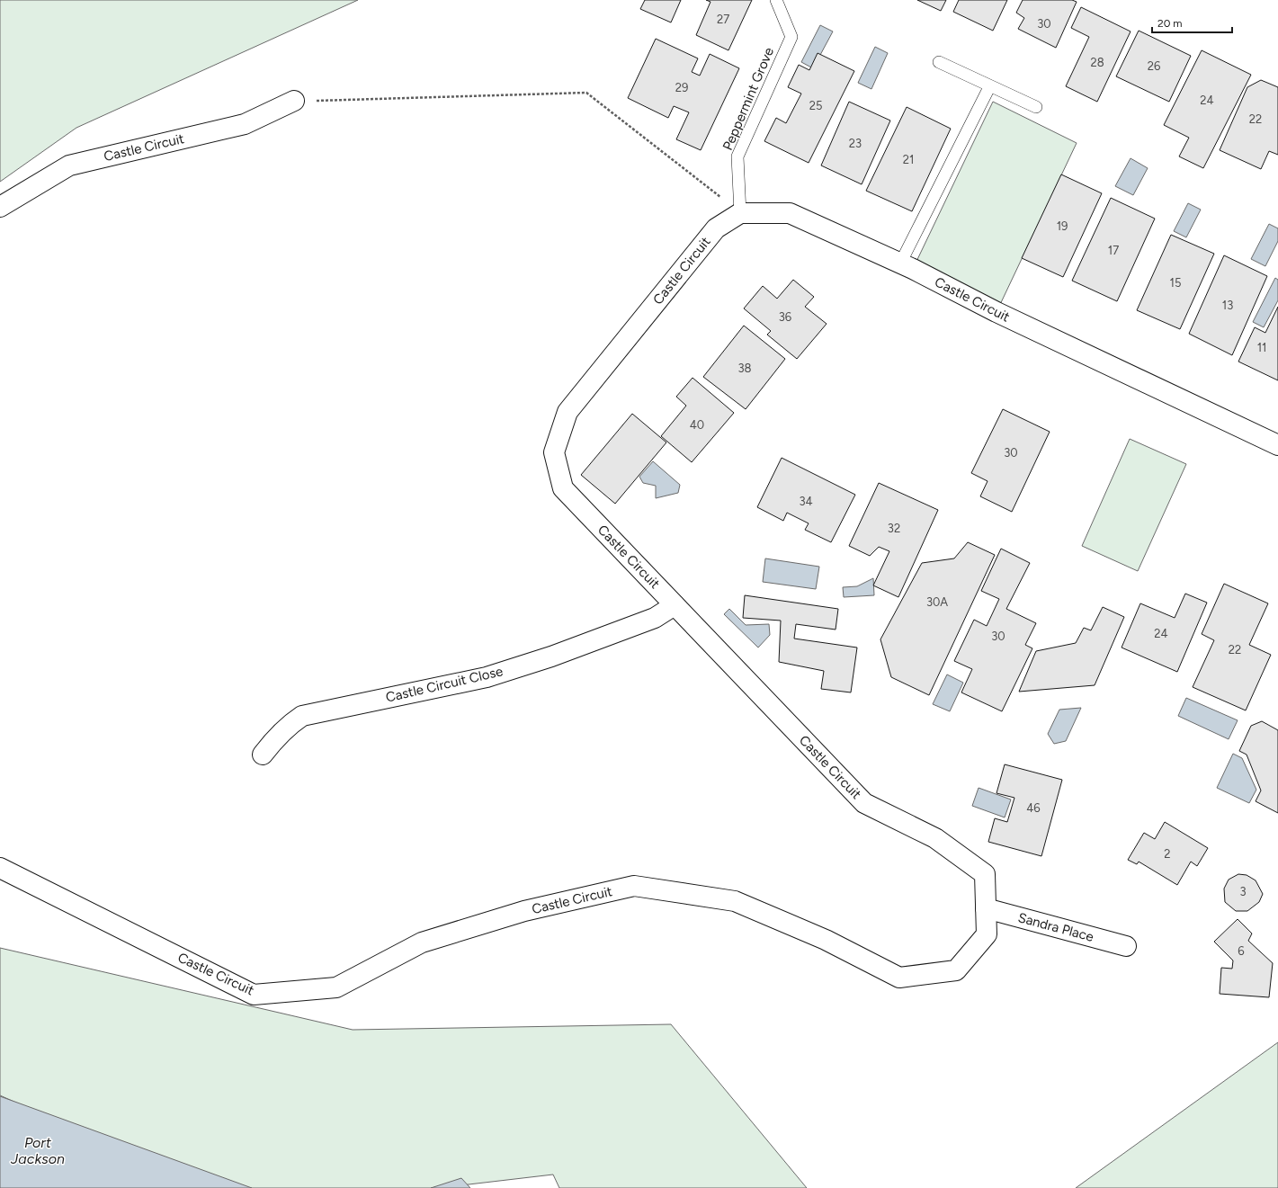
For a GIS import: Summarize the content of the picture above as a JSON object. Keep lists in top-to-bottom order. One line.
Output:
{"streets":{"street":["Castle Circuit","Castle Circuit Close","Sandra Place"],"lane":["Peppermint Grove"]},"crossings":[["Peppermint Grove","Castle Circuit"],["Castle Circuit","Castle Circuit Close"],["Castle Circuit","Sandra Place"]],"water":["Port Jackson"],"house_numbers":["27","30","28","26","29","24","25","22","23","21","19","17","15","13","36","11","38","40","30","34","32","30A","24","30","22","46","2","3","6"],"scale_bar":"20 m"}
